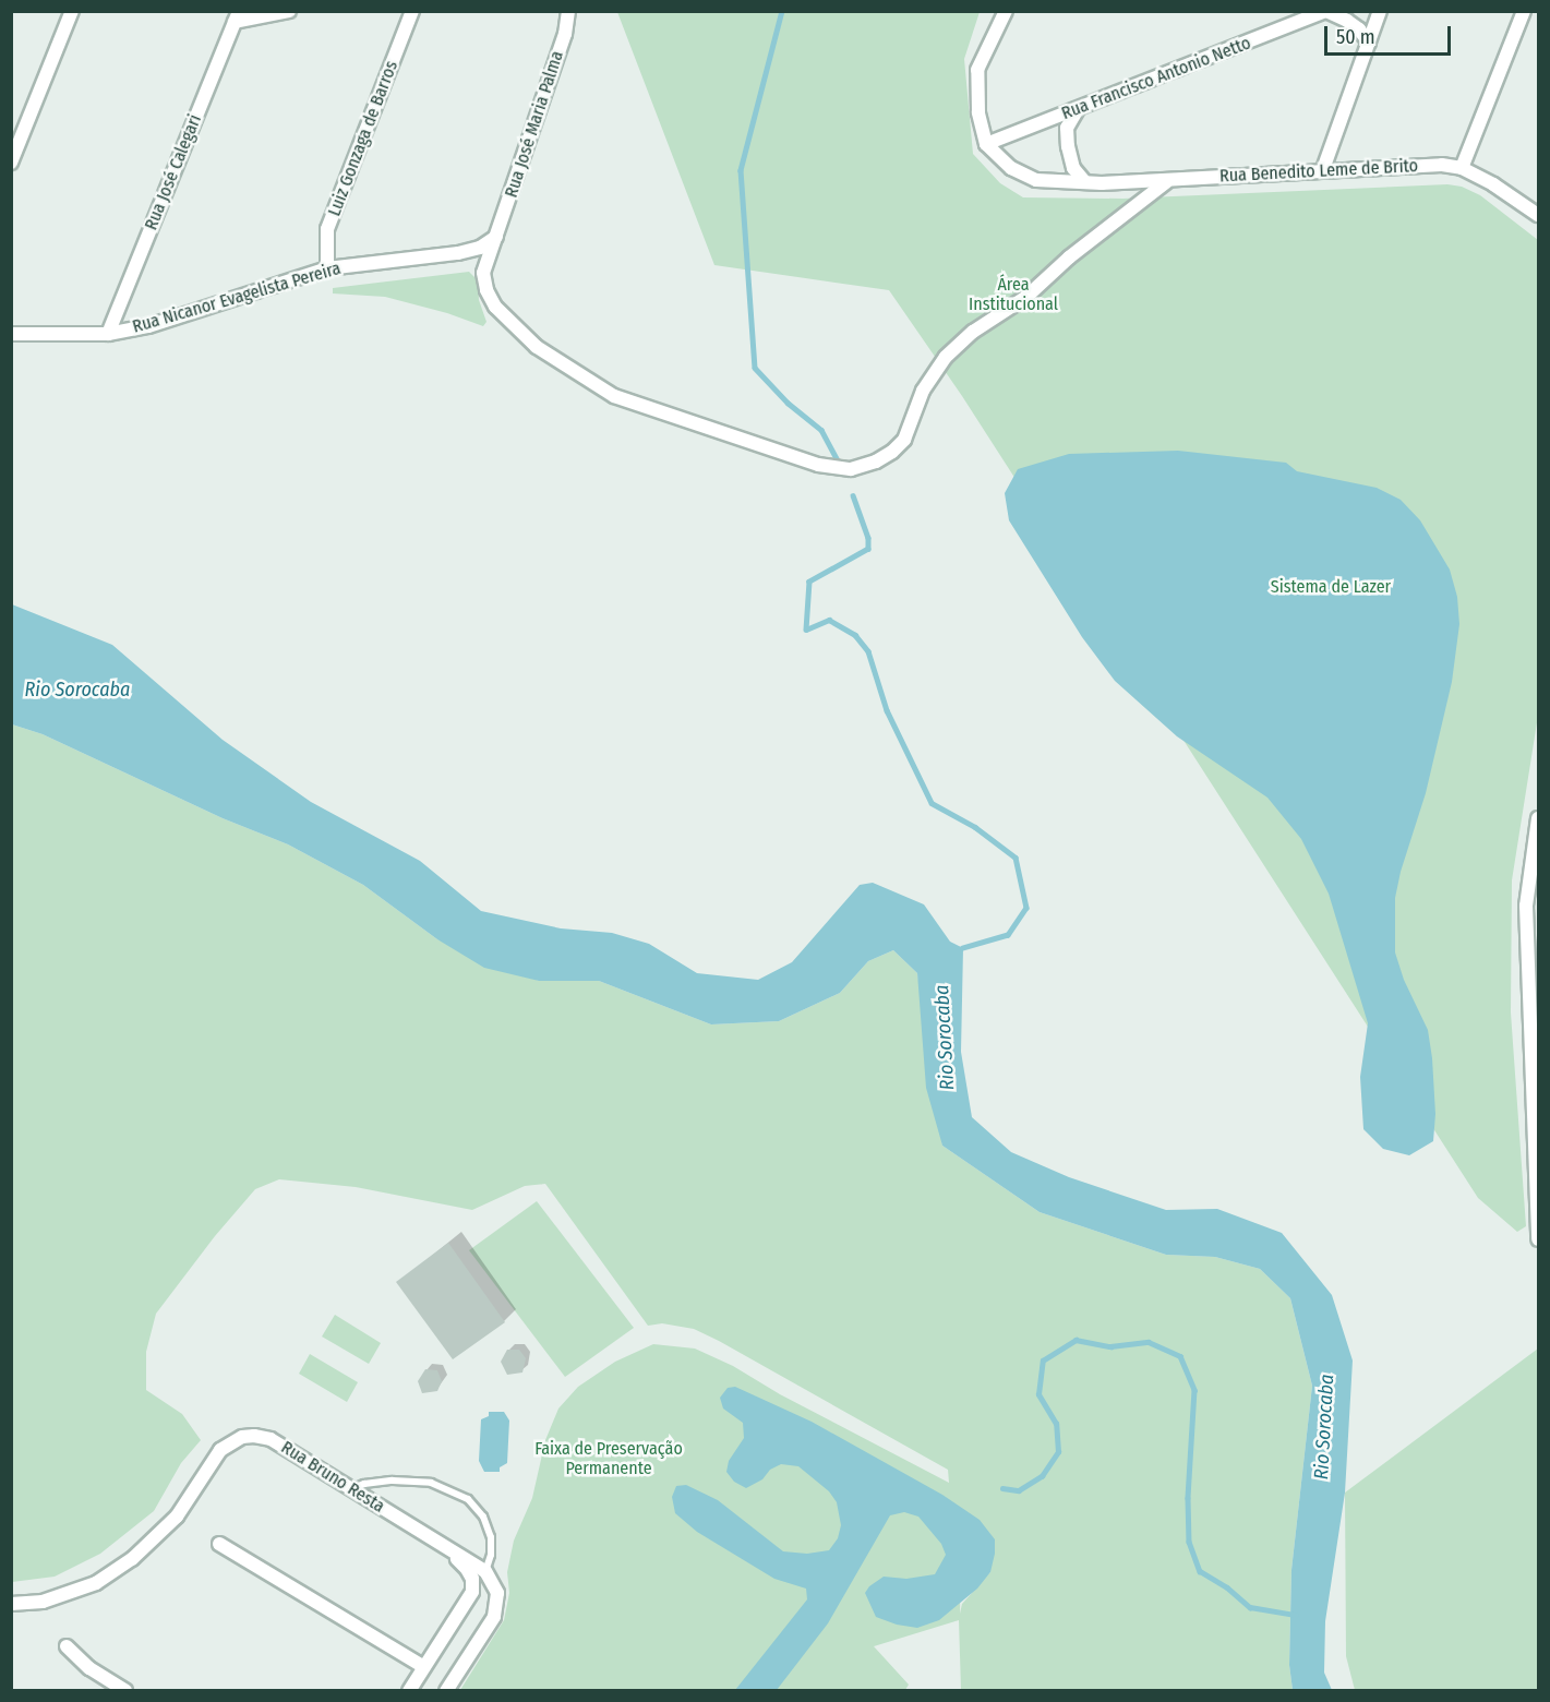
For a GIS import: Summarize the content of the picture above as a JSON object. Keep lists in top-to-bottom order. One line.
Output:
{"streets":{"street":["Rua Francisco Antonio Netto","Rua José Maria Palma","Luiz Gonzaga de Barros","Rua Benedito Leme de Brito","Rua José Calegari","Rua Nicanor Evagelista Pereira","Rua Bruno Resta"]},"crossings":[["Rua Francisco Antonio Netto","Rua Benedito Leme de Brito"],["Rua José Maria Palma","Rua Benedito Leme de Brito"],["Rua José Maria Palma","Rua Nicanor Evagelista Pereira"],["Luiz Gonzaga de Barros","Rua Nicanor Evagelista Pereira"],["Rua José Calegari","Rua Nicanor Evagelista Pereira"]],"water":["Rio Sorocaba"],"parks":["Área Institucional","Sistema de Lazer","Faixa de Preservação Permanente"],"scale_bar":"50 m"}
